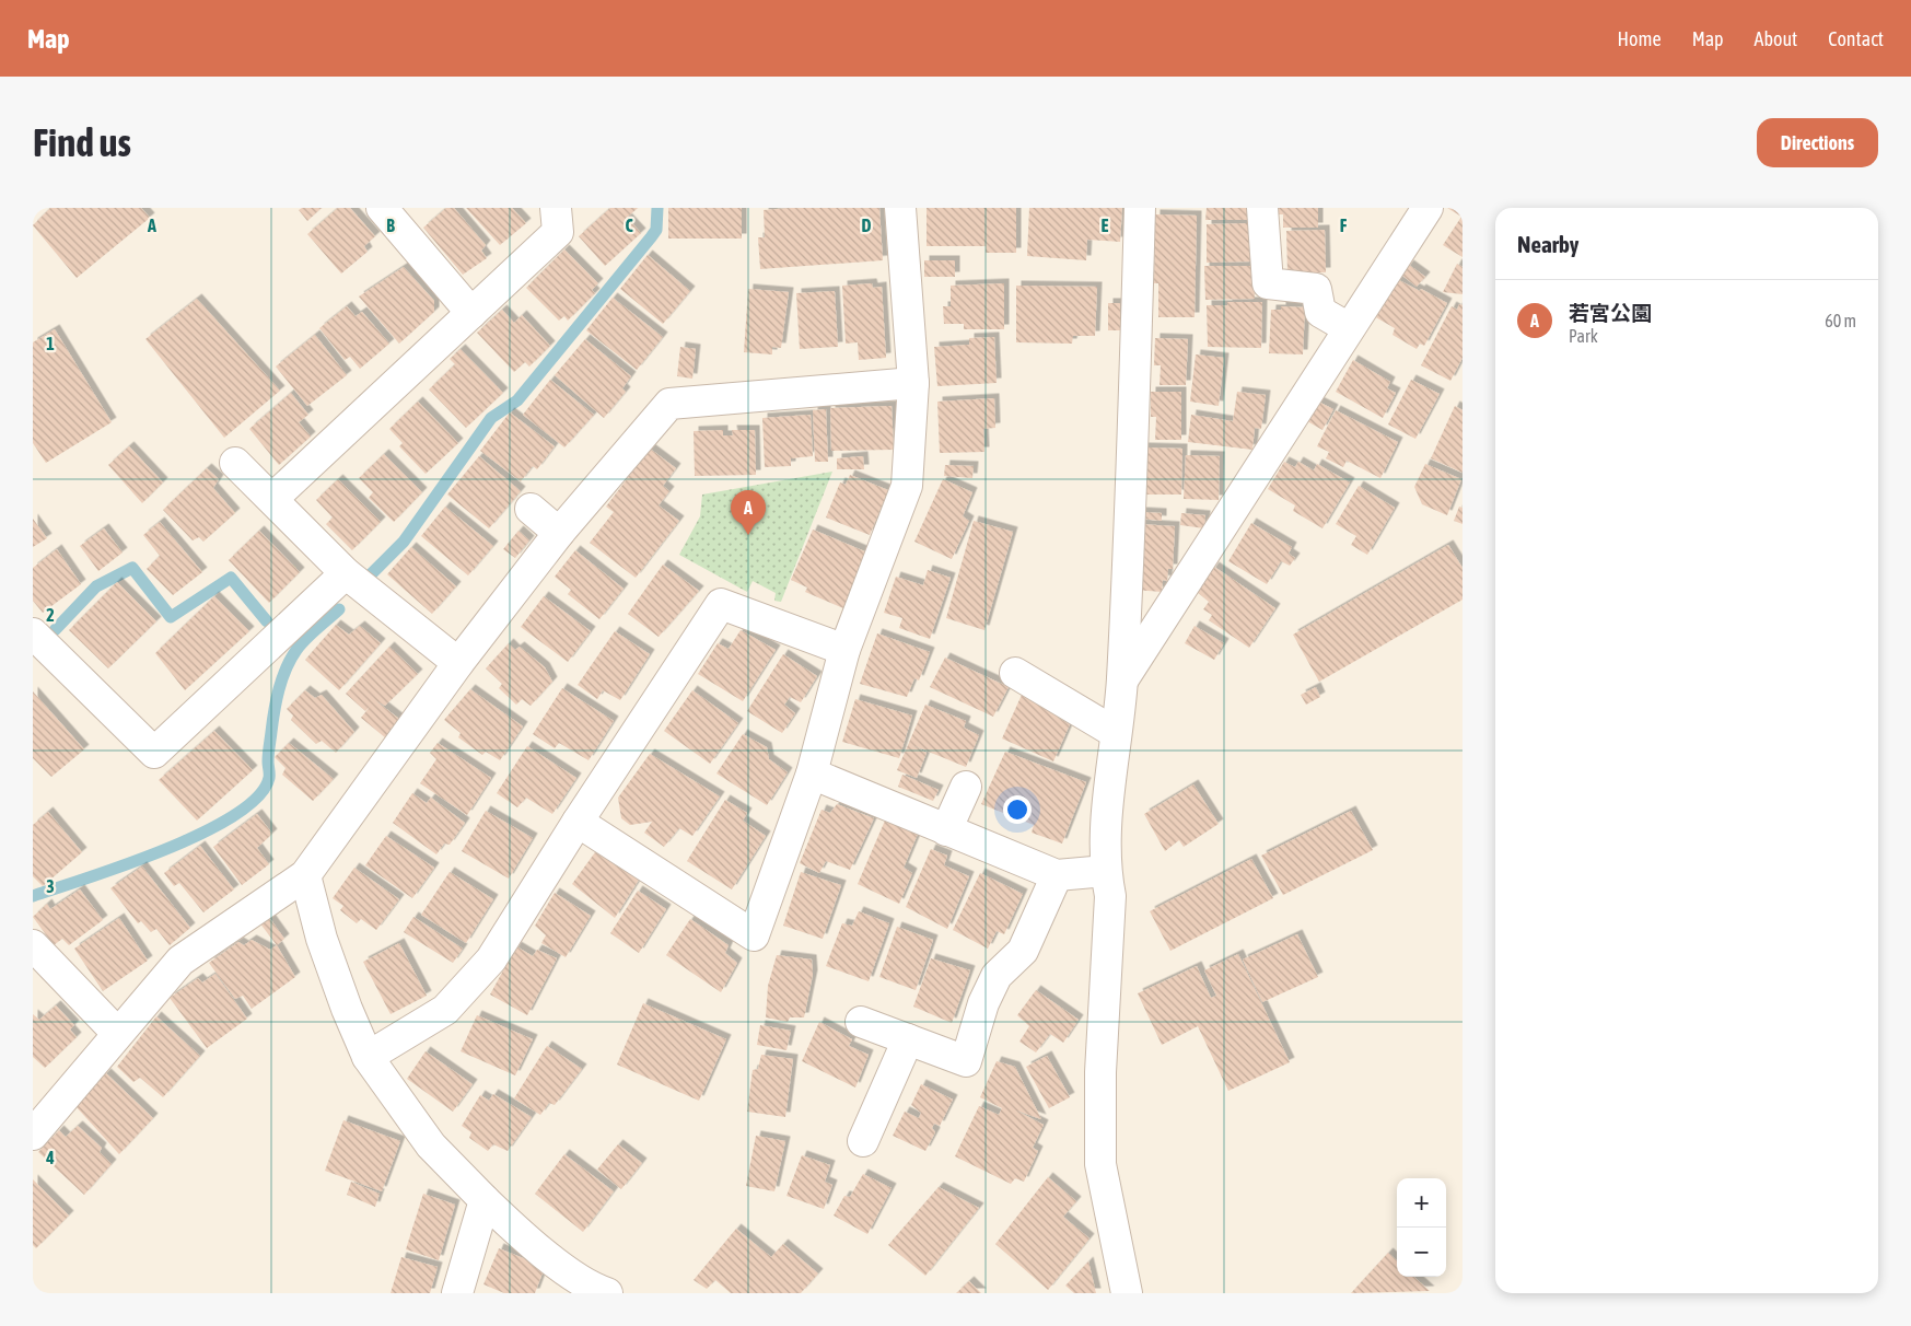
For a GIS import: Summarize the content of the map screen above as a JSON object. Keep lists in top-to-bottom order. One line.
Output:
{"page":{"header":"Map","nav":["Home","Map","About","Contact"],"buttons":"Directions","title":"Find us","heading":"Nearby","list":[{"mark":"A","name":"若宮公園","note":"Park","value":"60 m"}],"pins":"A","map_buttons":["+","−"]},"grid":{"columns":["A","B","C","D","E","F"],"rows":["1","2","3","4"]}}
